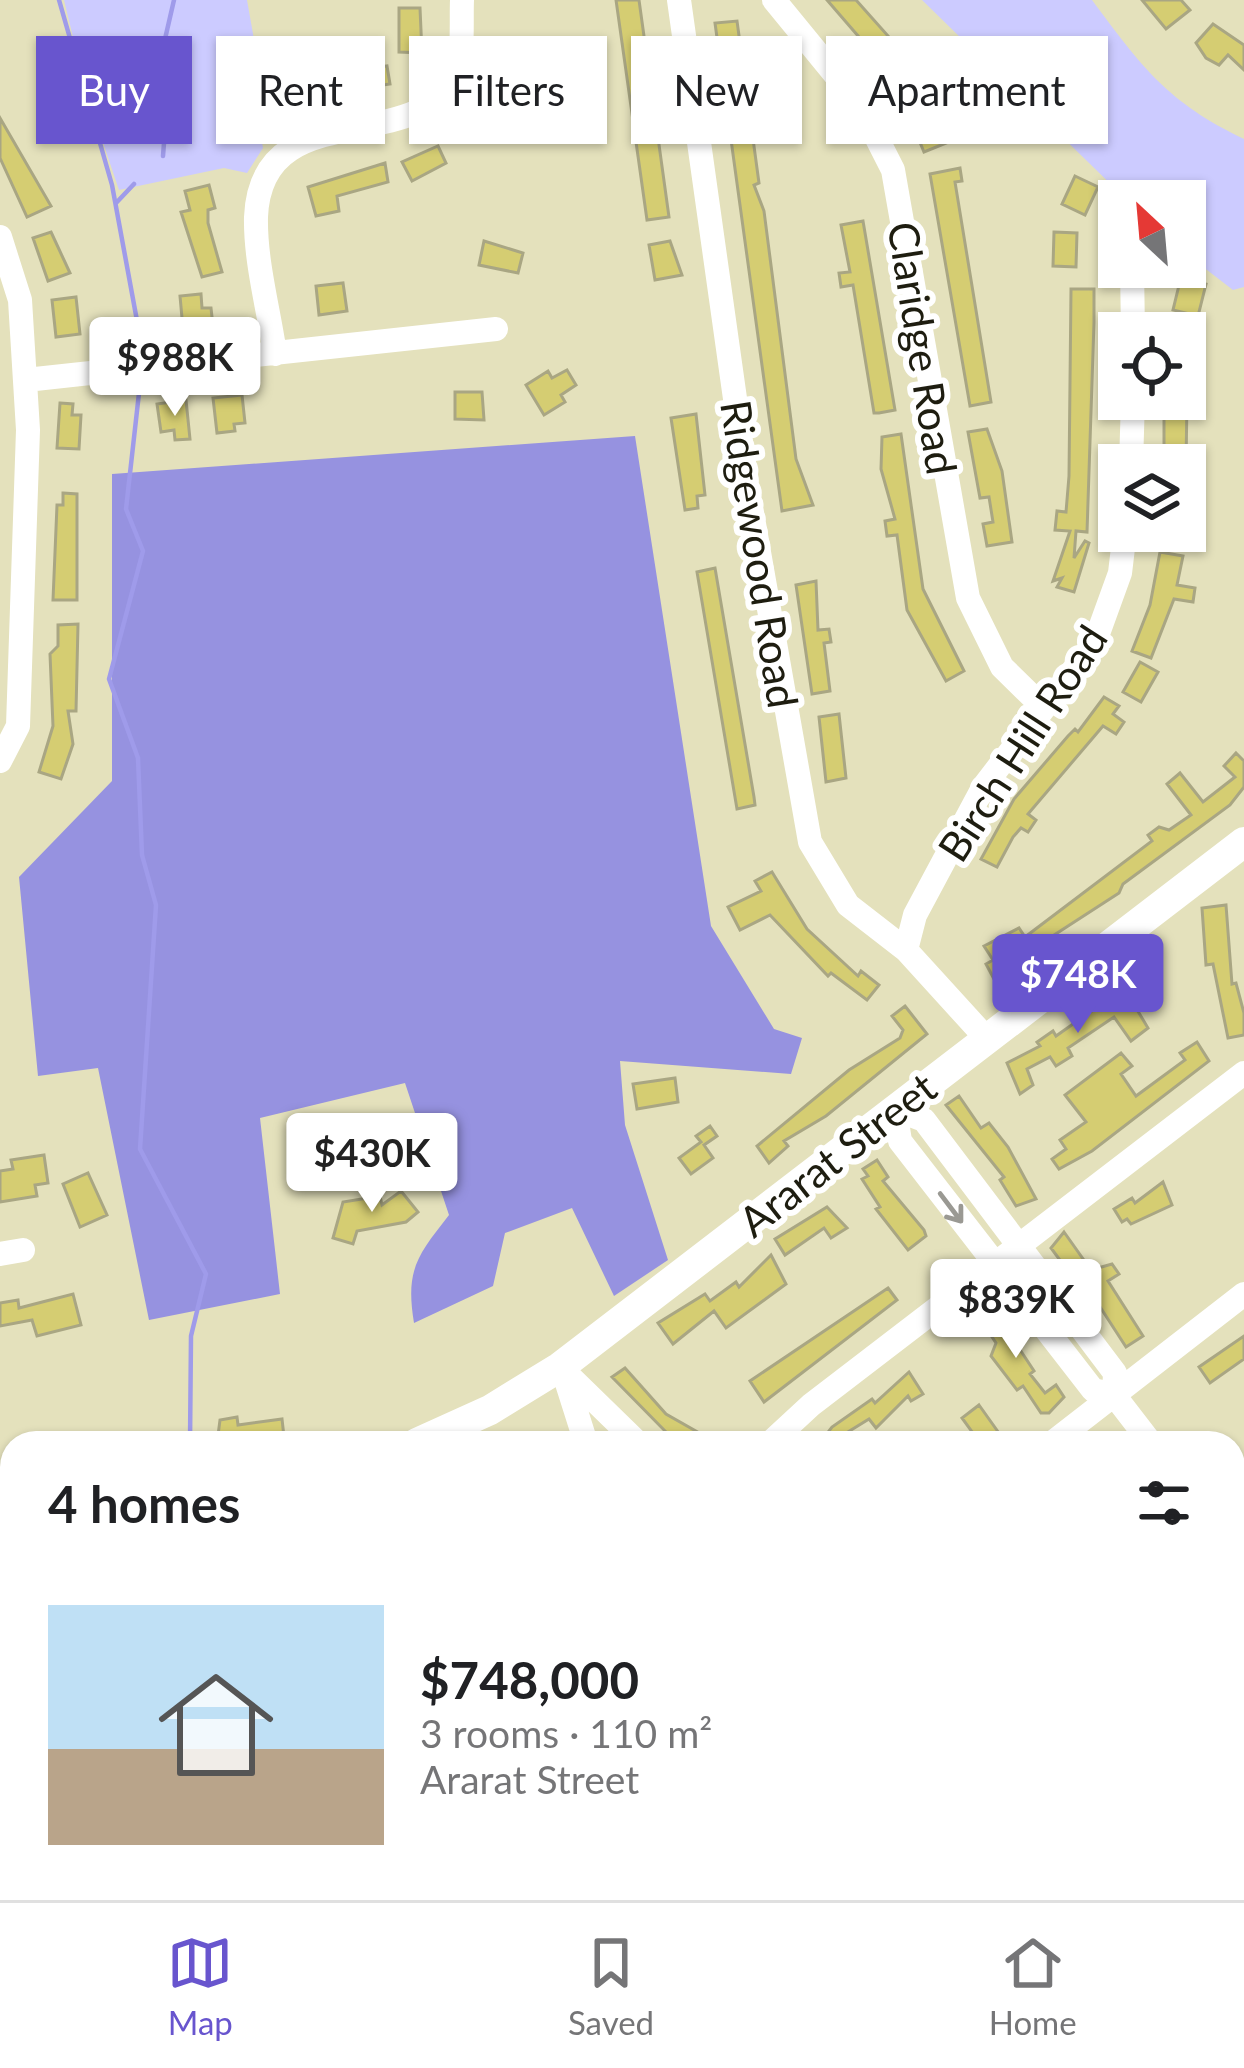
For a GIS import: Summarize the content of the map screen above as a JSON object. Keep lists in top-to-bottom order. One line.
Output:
{"streets":{"main road":["Ararat Street"],"street":["Claridge Road","Ridgewood Road","Birch Hill Road"]},"crossings":[["Claridge Road","Birch Hill Road"],["Ridgewood Road","Birch Hill Road"],["Ridgewood Road","Ararat Street"]],"north":"top left","page":{"chip":["Buy","Rent","Filters","New","Apartment"],"price":["$988K","$748K","$430K","$839K"],"heading":"4 homes","list":[{"name":"$748,000","note":"3 rooms · 110 m² · Ararat Street"}],"tabs":["Map","Saved","Home"]}}
